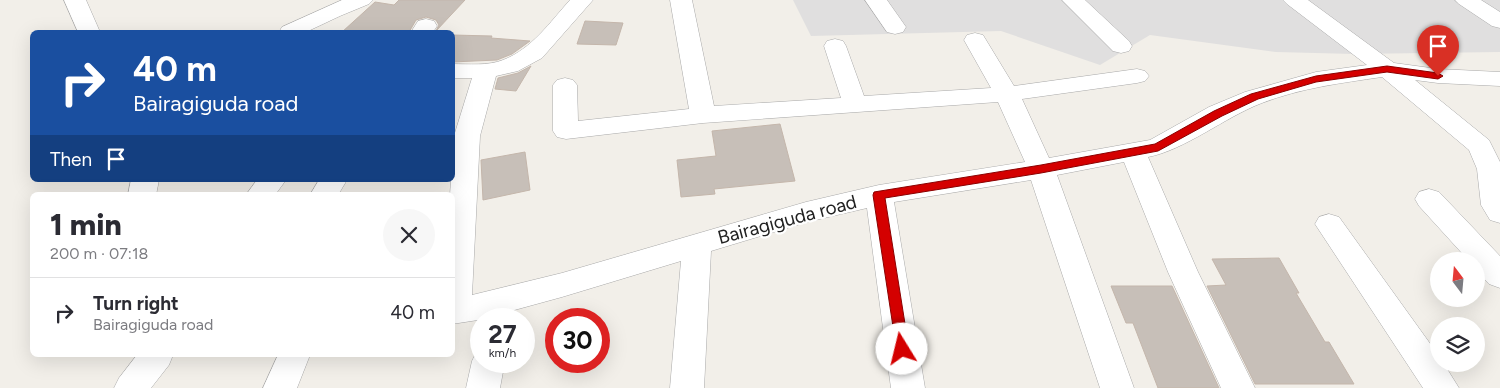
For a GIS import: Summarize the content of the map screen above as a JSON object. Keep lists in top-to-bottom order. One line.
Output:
{"streets":{"street":["Bairagiguda road"]},"north":"top","page":{"turn":["40 m","Bairagiguda road"],"then":"Then","heading":["1 min","200 m · 07:18"],"list":[{"name":"Turn right","note":"Bairagiguda road","value":"40 m"}],"speed":"27 km/h","limit":"30"}}
